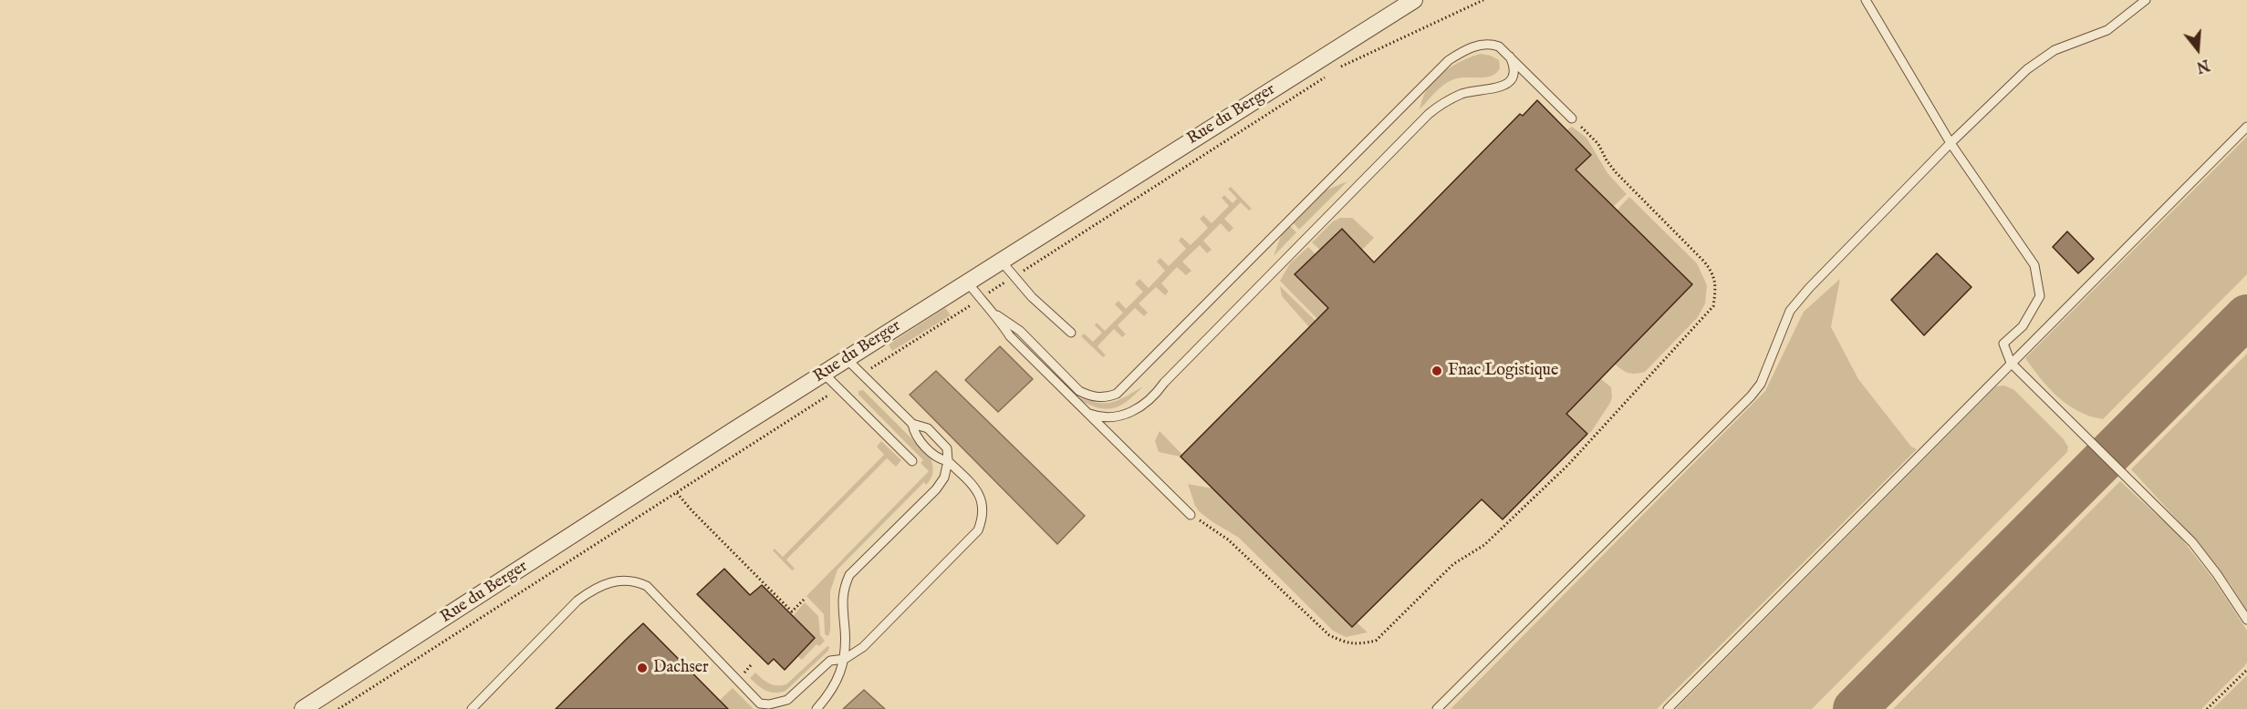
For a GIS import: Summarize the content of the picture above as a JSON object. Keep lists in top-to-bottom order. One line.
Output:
{"streets":{"street":["Rue du Berger"]},"places":["Fnac Logistique","Dachser"],"north":"bottom"}
